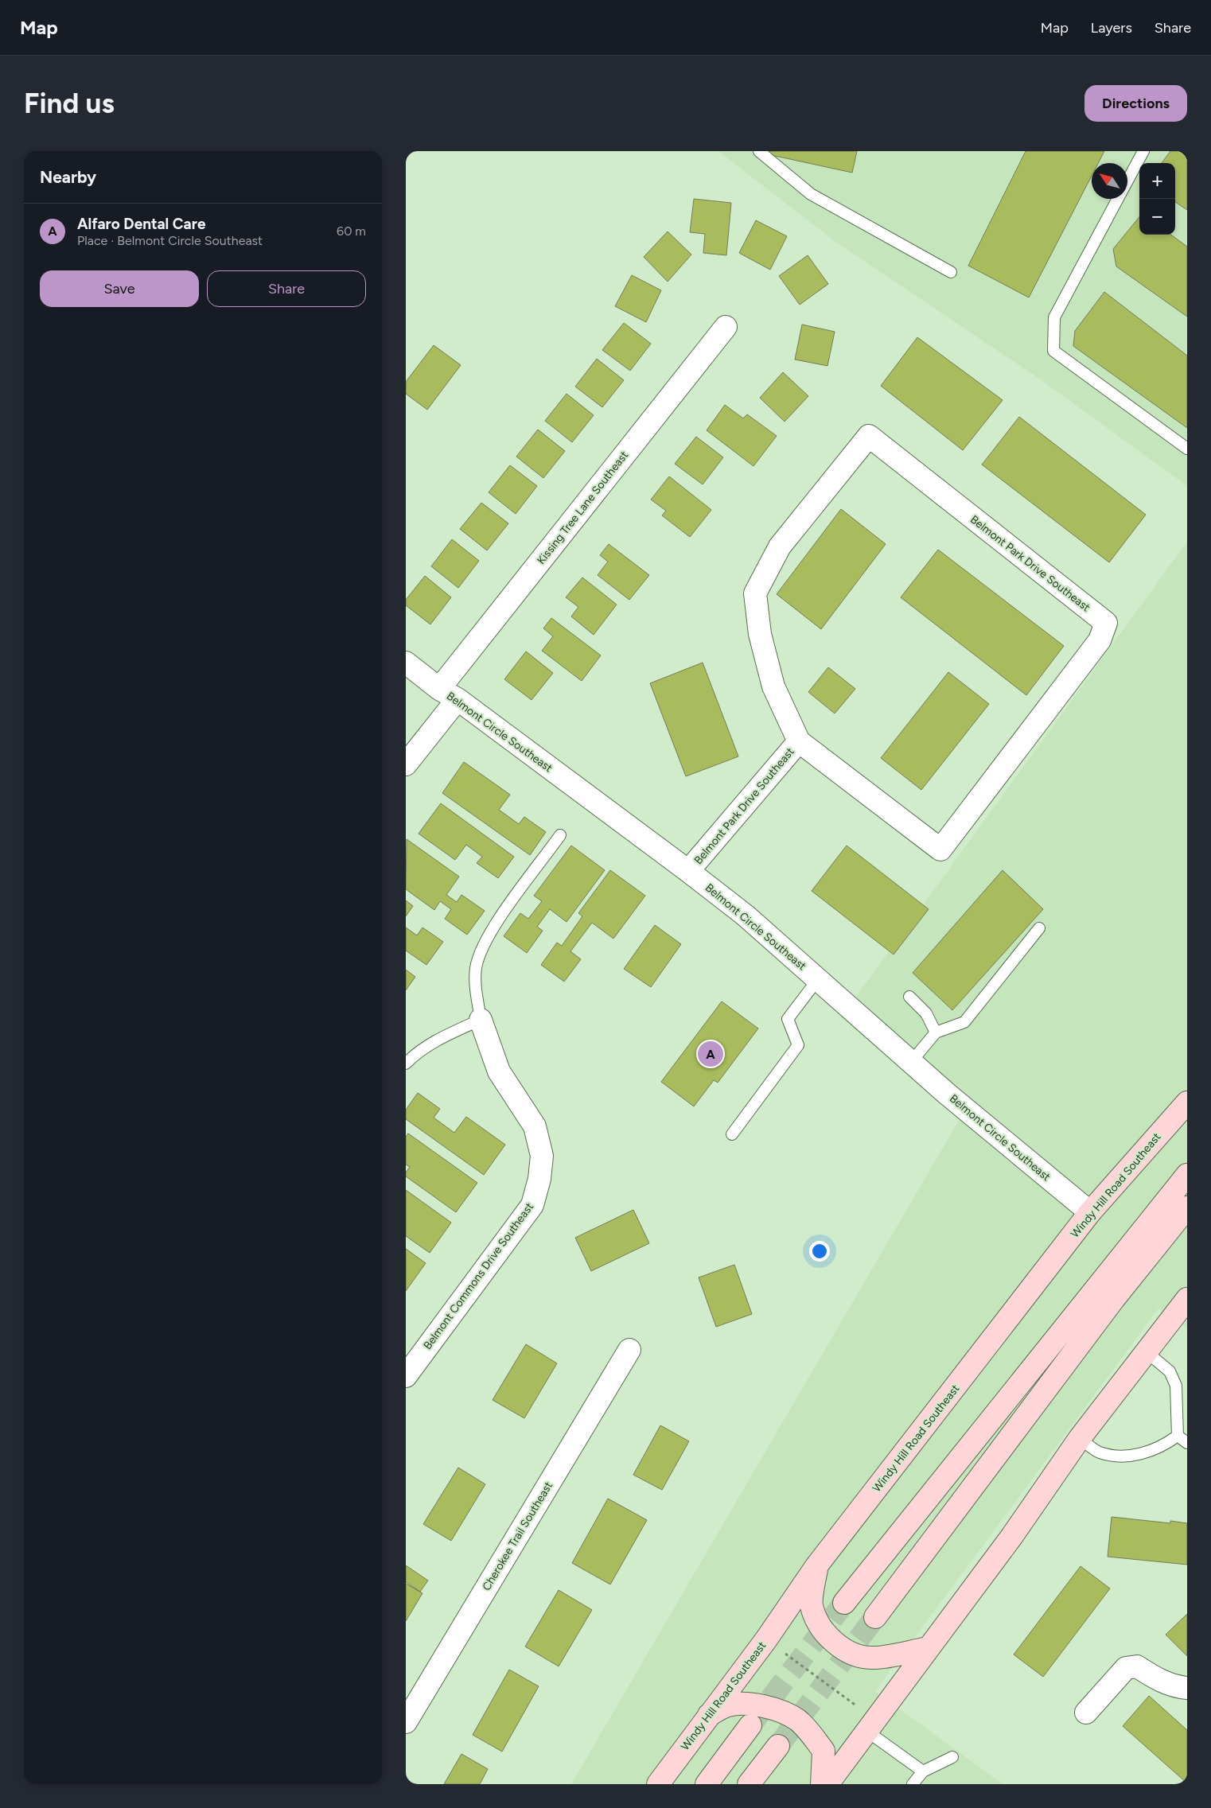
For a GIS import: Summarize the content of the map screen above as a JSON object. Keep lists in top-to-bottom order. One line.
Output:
{"streets":{"street":["Kissing Tree Lane Southeast","Belmont Park Drive Southeast","Belmont Circle Southeast","Windy Hill Road Southeast","Belmont Commons Drive Southeast","Cherokee Trail Southeast"]},"crossings":[["Kissing Tree Lane Southeast","Belmont Circle Southeast"],["Belmont Park Drive Southeast","Belmont Circle Southeast"],["Belmont Circle Southeast","Windy Hill Road Southeast"]],"north":"top left","page":{"header":"Map","nav":["Map","Layers","Share"],"buttons":["Directions",["Save","Share"]],"title":"Find us","heading":"Nearby","map_buttons":["+","−"],"list":[{"mark":"A","name":"Alfaro Dental Care","note":"Place · Belmont Circle Southeast","value":"60 m"}],"pins":"A"}}
